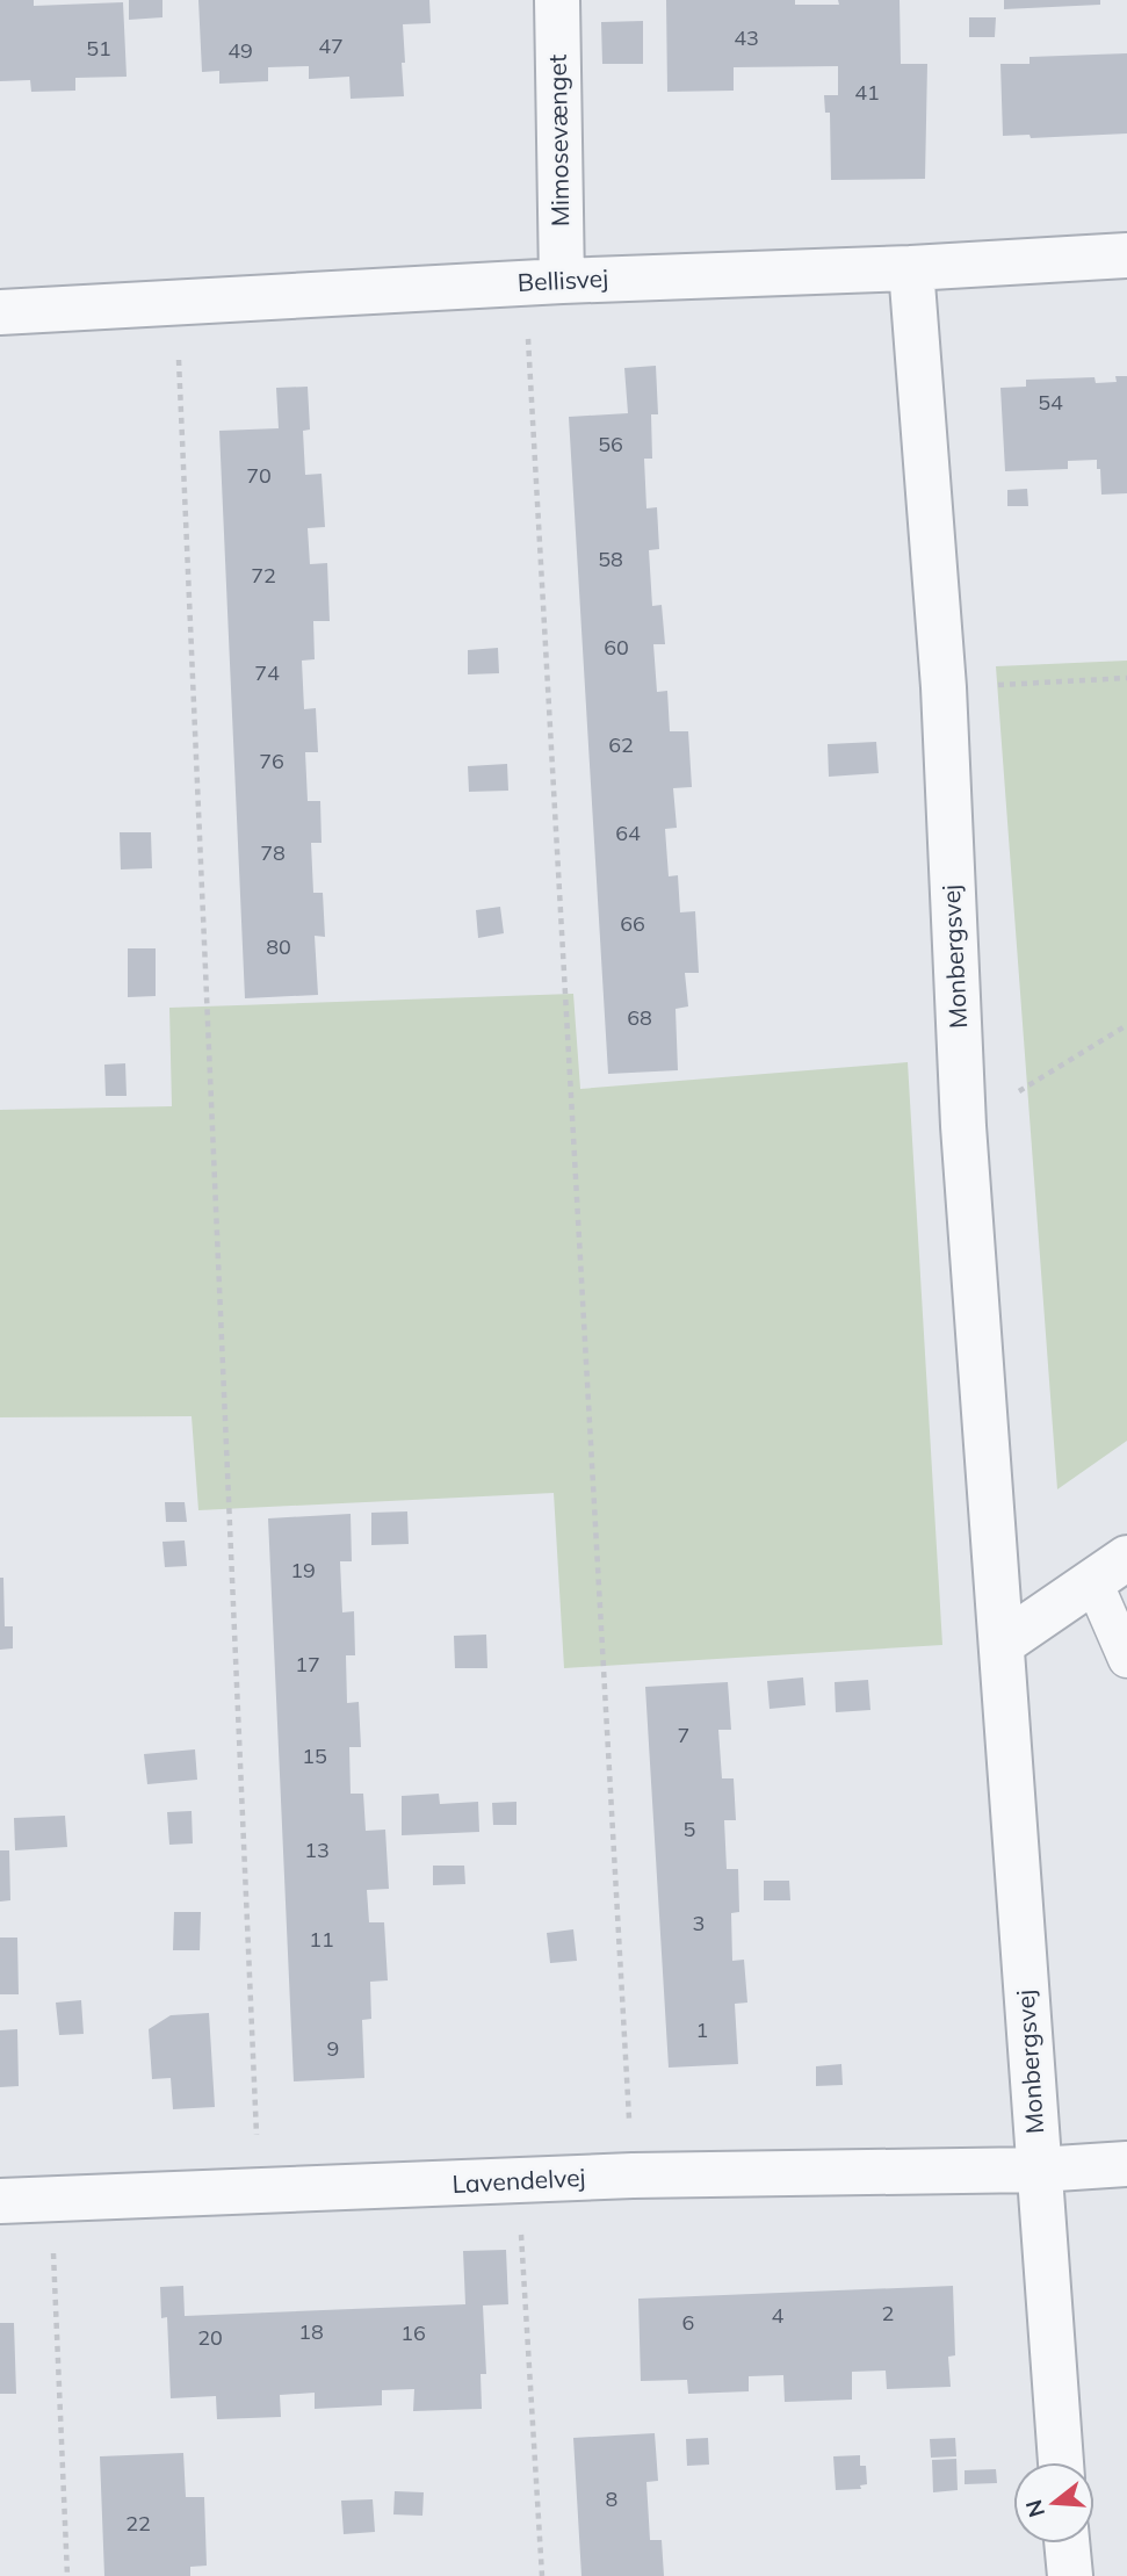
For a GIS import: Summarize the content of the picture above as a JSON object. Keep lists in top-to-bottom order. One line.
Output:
{"streets":{"street":["Mimosevænget","Bellisvej","Monbergsvej","Lavendelvej"]},"crossings":[["Mimosevænget","Bellisvej"],["Bellisvej","Monbergsvej"],["Monbergsvej","Lavendelvej"]],"house_numbers":["43","47","51","49","41","54","56","70","58","72","60","74","62","76","64","78","66","80","68","19","17","7","15","5","13","3","11","1","9","2","4","6","18","16","20","8","22"],"north":"left"}
